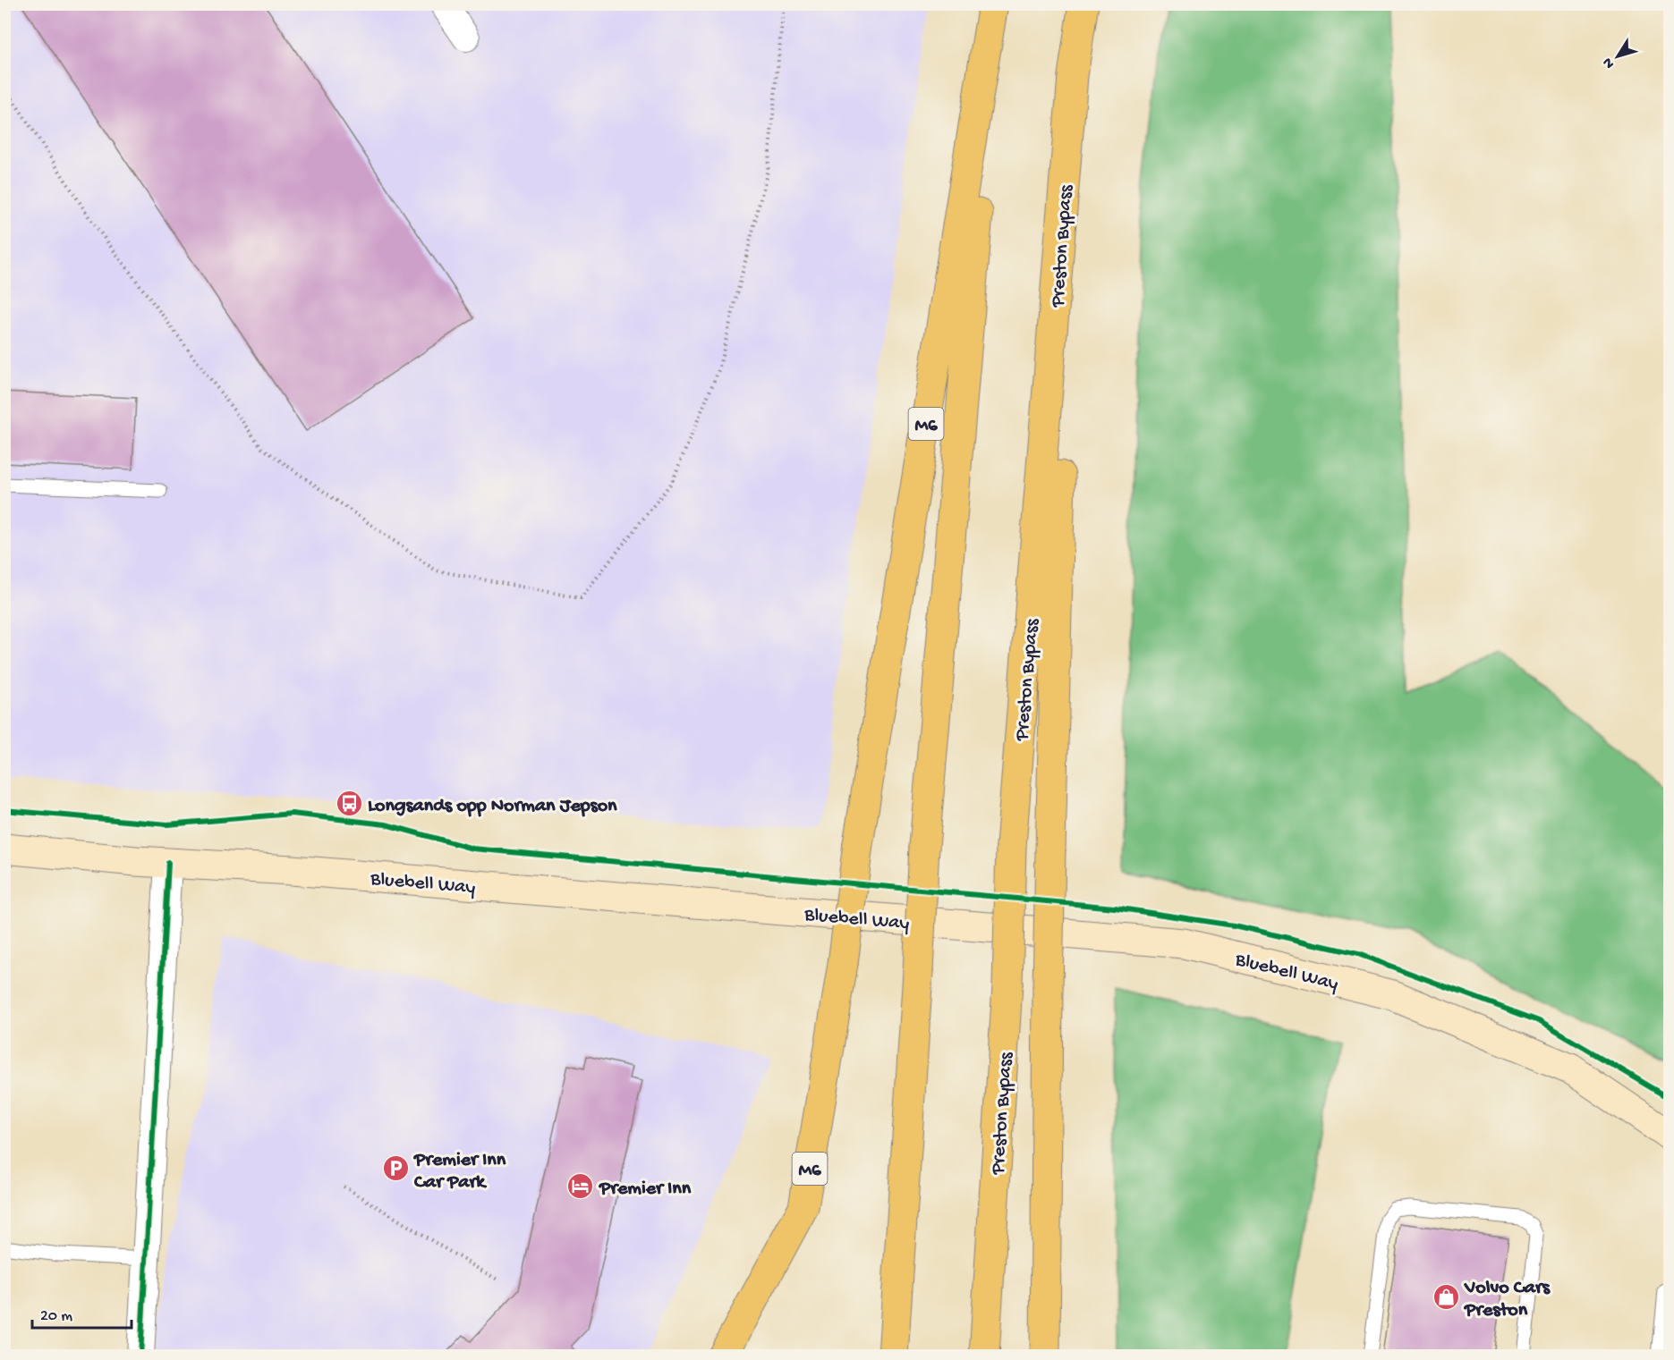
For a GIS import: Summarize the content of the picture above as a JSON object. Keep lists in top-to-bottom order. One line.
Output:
{"streets":{"highway":["Preston Bypass","M6"],"main road":["Bluebell Way"]},"places":{"bus stop":["Longsands opp Norman Jepson"],"parking":["Premier Inn Car Park"],"hotel":["Premier Inn"],"shop":["Volvo Cars Preston"]},"scale_bar":"20 m","north":"bottom left"}
